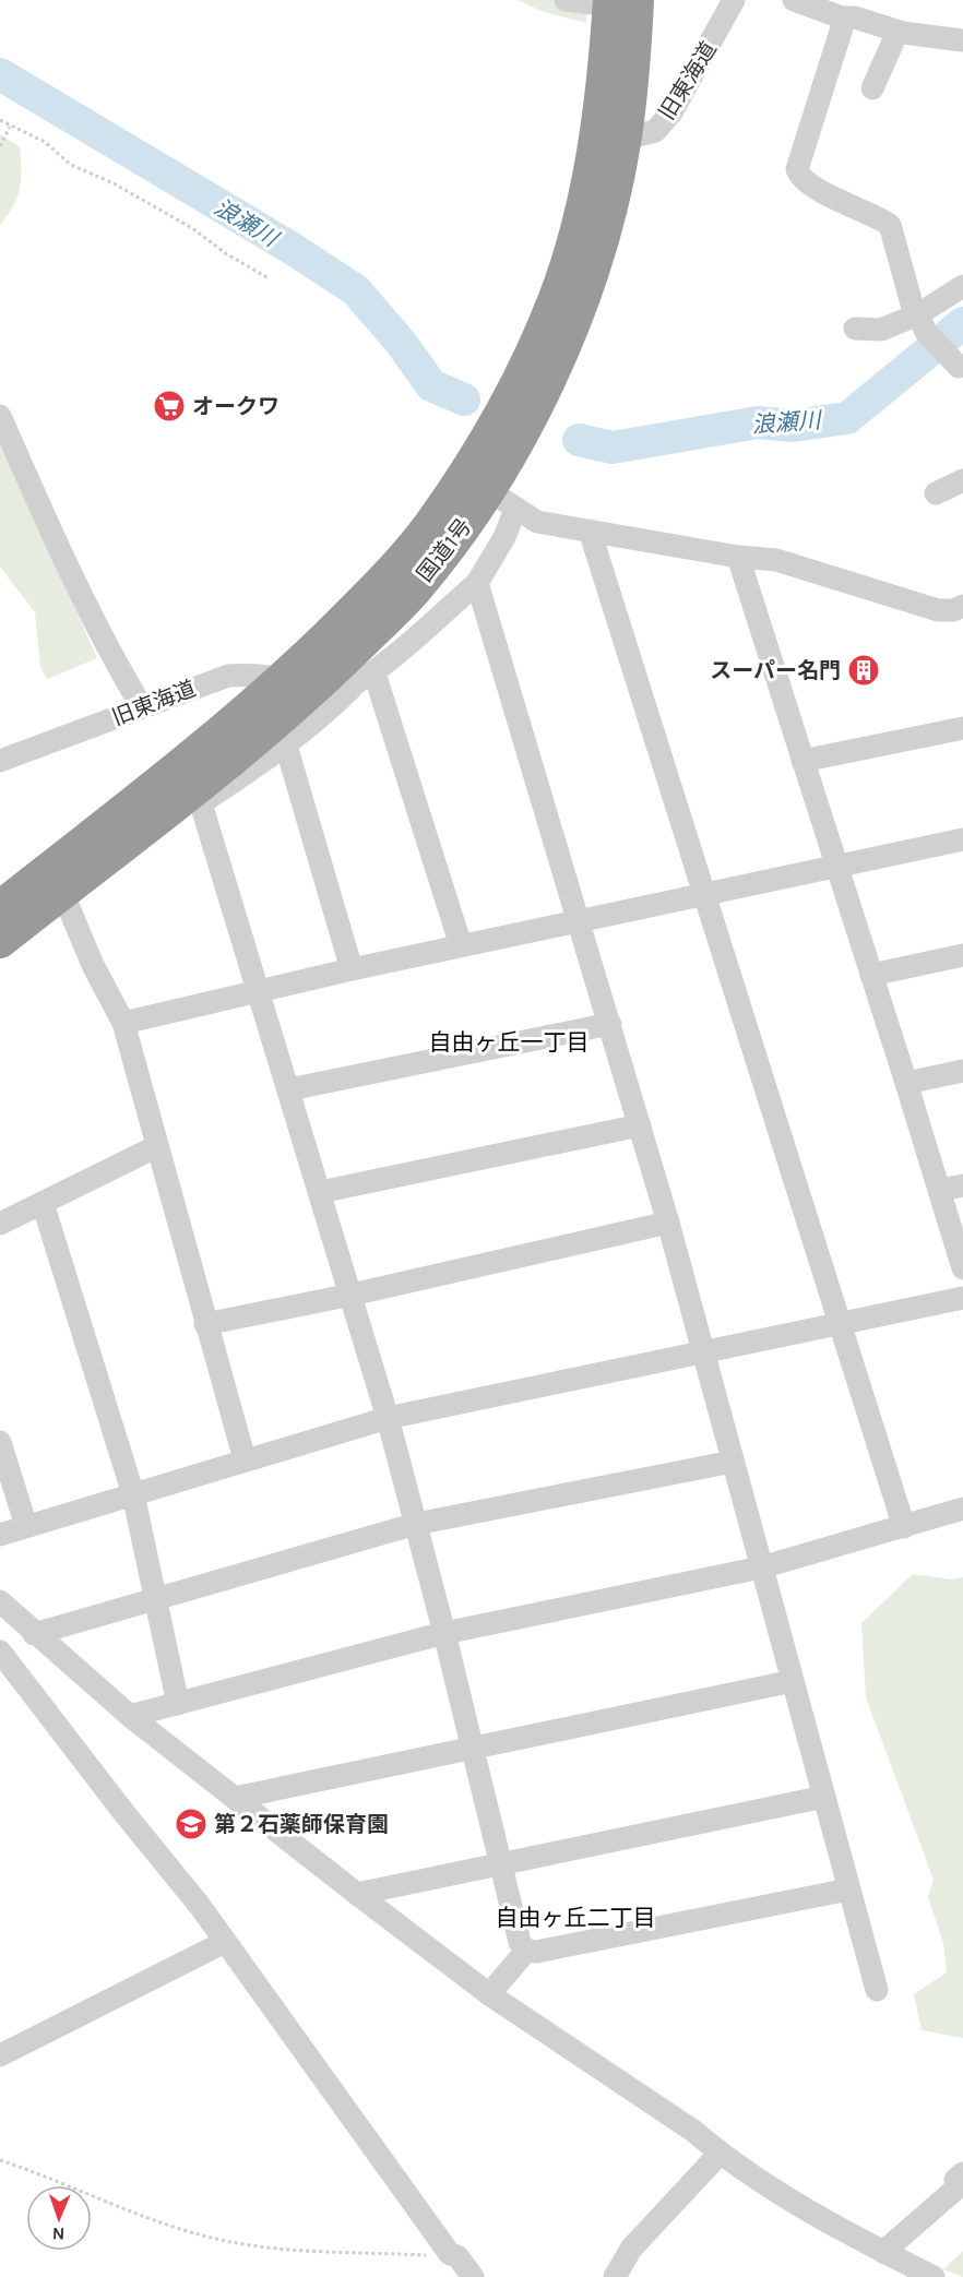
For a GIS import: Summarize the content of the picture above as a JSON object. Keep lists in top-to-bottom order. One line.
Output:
{"streets":{"highway":["国道1号"],"street":["旧東海道"]},"crossings":[["旧東海道","国道1号"]],"districts":["自由ヶ丘一丁目","自由ヶ丘二丁目"],"water":["浪瀬川"],"places":{"supermarket":["オークワ"],"building":["スーパー名門"],"school or university":["第２石薬師保育園"]},"north":"bottom"}
